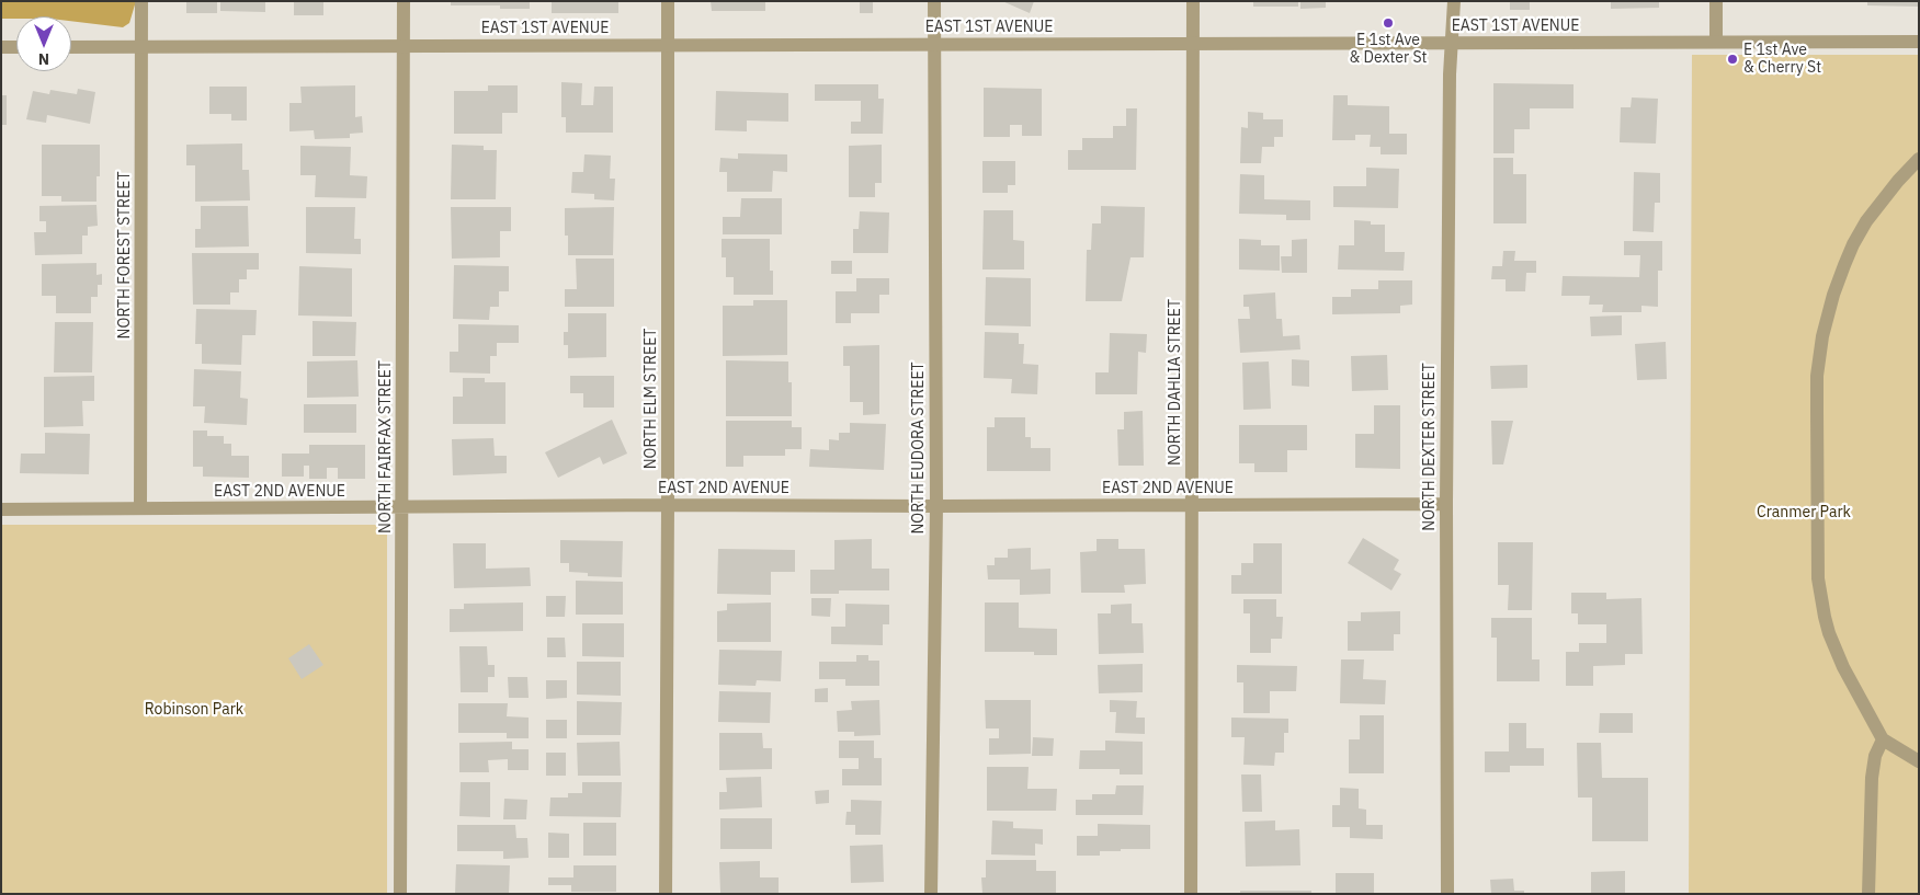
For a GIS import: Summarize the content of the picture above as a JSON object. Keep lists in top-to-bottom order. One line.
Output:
{"streets":{"street":["EAST 1ST AVENUE","NORTH FOREST STREET","NORTH DAHLIA STREET","NORTH ELM STREET","NORTH FAIRFAX STREET","NORTH DEXTER STREET","NORTH EUDORA STREET","EAST 2ND AVENUE"]},"crossings":[["EAST 1ST AVENUE","NORTH FOREST STREET"],["EAST 1ST AVENUE","NORTH DAHLIA STREET"],["EAST 1ST AVENUE","NORTH ELM STREET"],["EAST 1ST AVENUE","NORTH FAIRFAX STREET"],["EAST 1ST AVENUE","NORTH DEXTER STREET"],["EAST 1ST AVENUE","NORTH EUDORA STREET"],["NORTH FOREST STREET","EAST 2ND AVENUE"],["NORTH DAHLIA STREET","EAST 2ND AVENUE"],["NORTH ELM STREET","EAST 2ND AVENUE"],["NORTH FAIRFAX STREET","EAST 2ND AVENUE"],["NORTH DEXTER STREET","EAST 2ND AVENUE"],["NORTH EUDORA STREET","EAST 2ND AVENUE"]],"parks":["Cranmer Park","Robinson Park"],"places":["E 1st Ave & Dexter St","E 1st Ave & Cherry St"],"north":"bottom"}
